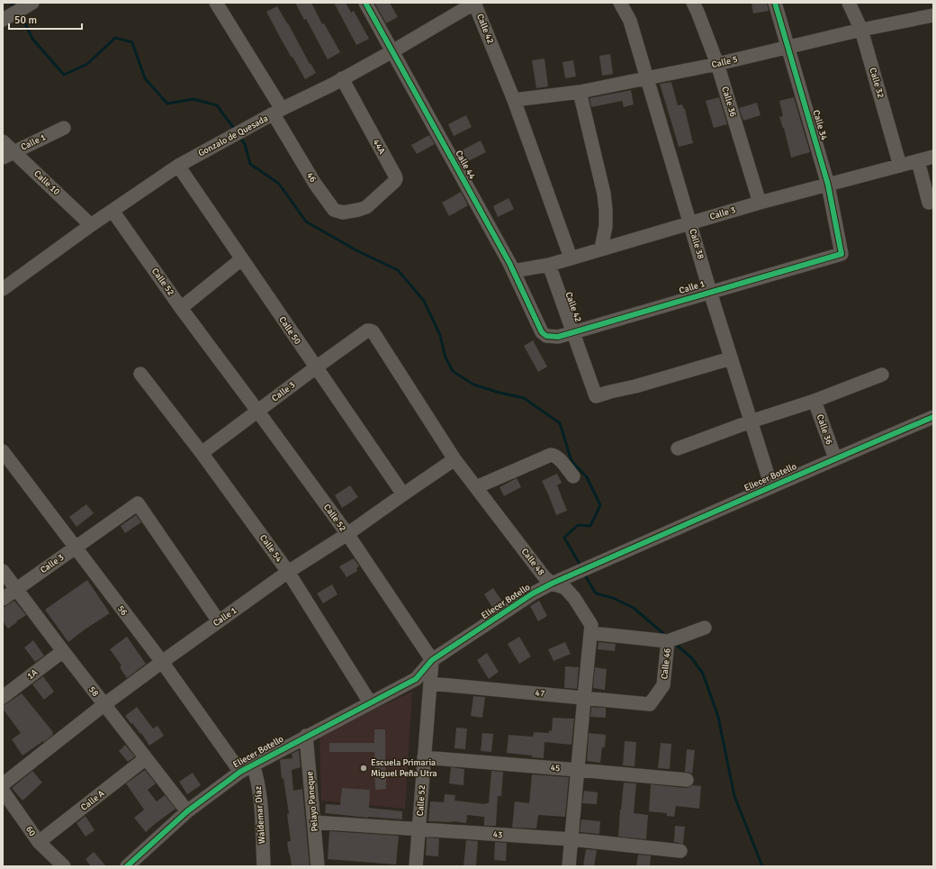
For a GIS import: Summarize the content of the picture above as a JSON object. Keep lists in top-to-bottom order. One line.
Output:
{"streets":{"street":["Calle 42","Calle 5","Calle 32","Calle 36","Calle 34","Gonzalo de Quesada","Calle 1","44A","Calle 44","46","Calle 10","Calle 3","Calle 38","Calle 52","Calle 50","Eliecer Botello","Calle 54","Calle 48","56","Calle 46","1A","58","47","45","Calle A","Pelayo Paneque","Waldemar Díaz","60","43"]},"crossings":[["Calle 42","Calle 5"],["Calle 42","Gonzalo de Quesada"],["Calle 42","Calle 1"],["Calle 42","Calle 3"],["Calle 42","Calle 38"],["Calle 5","Calle 32"],["Calle 5","Calle 36"],["Calle 5","Calle 34"],["Calle 5","Calle 38"],["Calle 32","Calle 3"],["Calle 36","Calle 3"],["Calle 36","Eliecer Botello"],["Calle 34","Calle 1"],["Calle 34","Calle 3"],["Gonzalo de Quesada","44A"],["Gonzalo de Quesada","Calle 44"],["Gonzalo de Quesada","46"],["Gonzalo de Quesada","Calle 10"],["Gonzalo de Quesada","Calle 52"],["Gonzalo de Quesada","Calle 50"],["Calle 1","Calle 44"],["Calle 1","Calle 10"],["Calle 1","Calle 3"],["Calle 1","Calle 38"],["Calle 1","Calle 52"],["Calle 1","Calle 50"],["Calle 1","Calle 54"],["Calle 1","Calle 48"],["Calle 1","56"],["Calle 1","58"],["44A","46"],["Calle 44","Calle 3"],["Calle 3","Calle 38"],["Calle 3","Calle 52"],["Calle 3","Calle 50"],["Calle 3","Calle 54"],["Calle 3","Calle 48"],["Calle 3","56"],["Calle 3","58"],["Calle 38","Eliecer Botello"],["Calle 52","Eliecer Botello"],["Calle 52","47"],["Calle 52","45"],["Calle 52","43"],["Eliecer Botello","Calle 54"],["Eliecer Botello","Calle 48"],["Eliecer Botello","56"],["Eliecer Botello","58"],["Eliecer Botello","Pelayo Paneque"],["Eliecer Botello","Waldemar Díaz"],["Calle 48","47"],["Calle 48","45"],["Calle 48","43"],["Calle 46","47"],["1A","58"],["58","Calle A"],["Calle A","60"],["Pelayo Paneque","43"]],"places":["Escuela Primaria Miguel Peña Utra"],"scale_bar":"50 m"}
